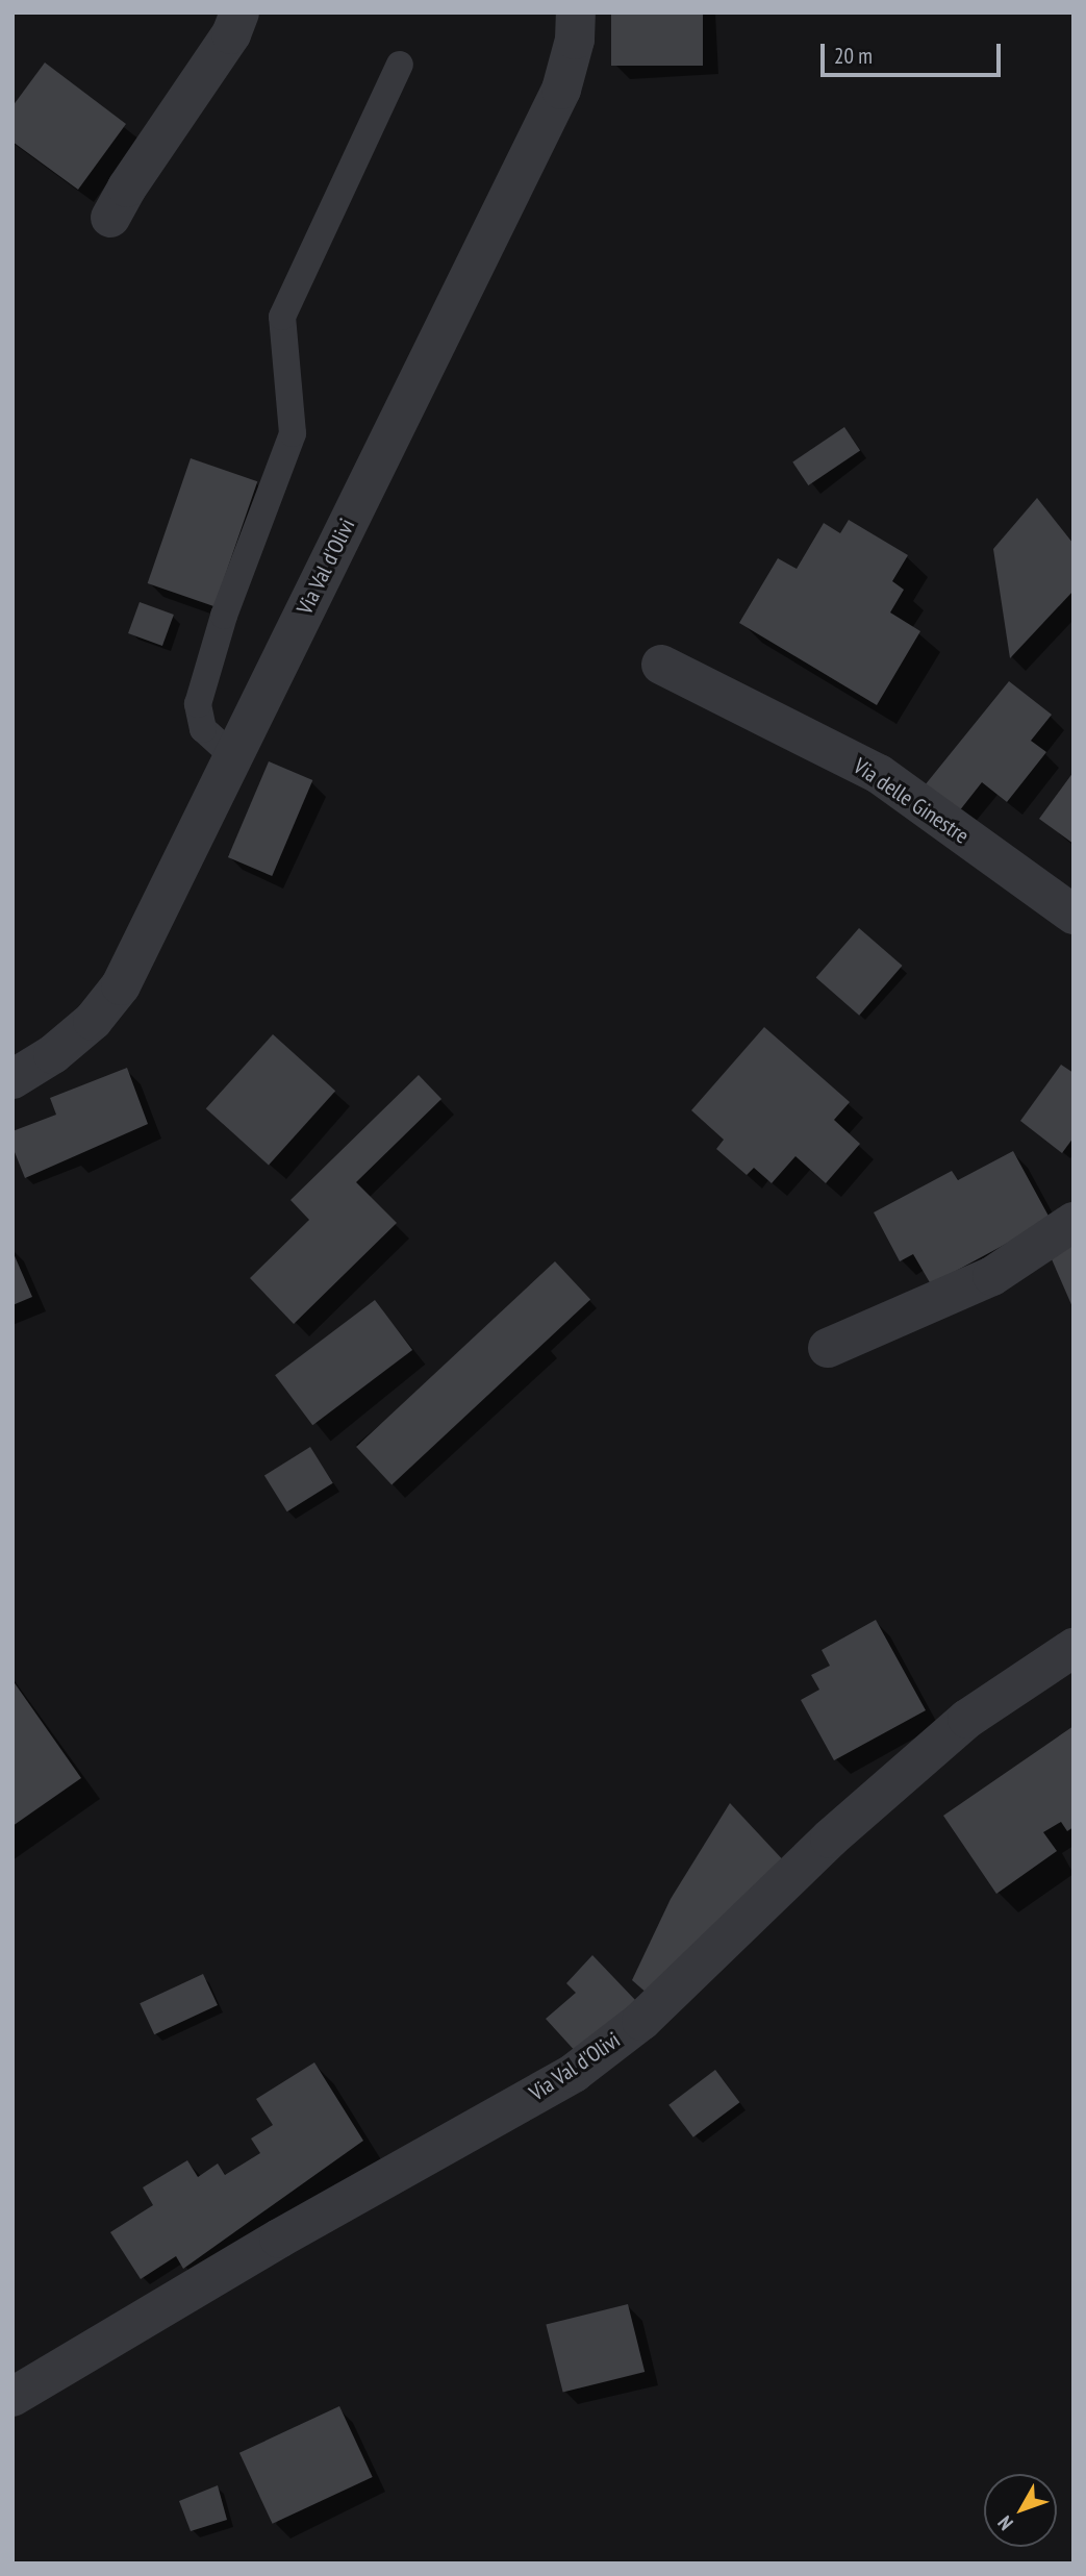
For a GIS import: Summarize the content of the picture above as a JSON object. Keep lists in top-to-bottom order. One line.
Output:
{"streets":{"street":["Via Val d'Olivi","Via delle Ginestre"]},"scale_bar":"20 m","north":"bottom left"}
